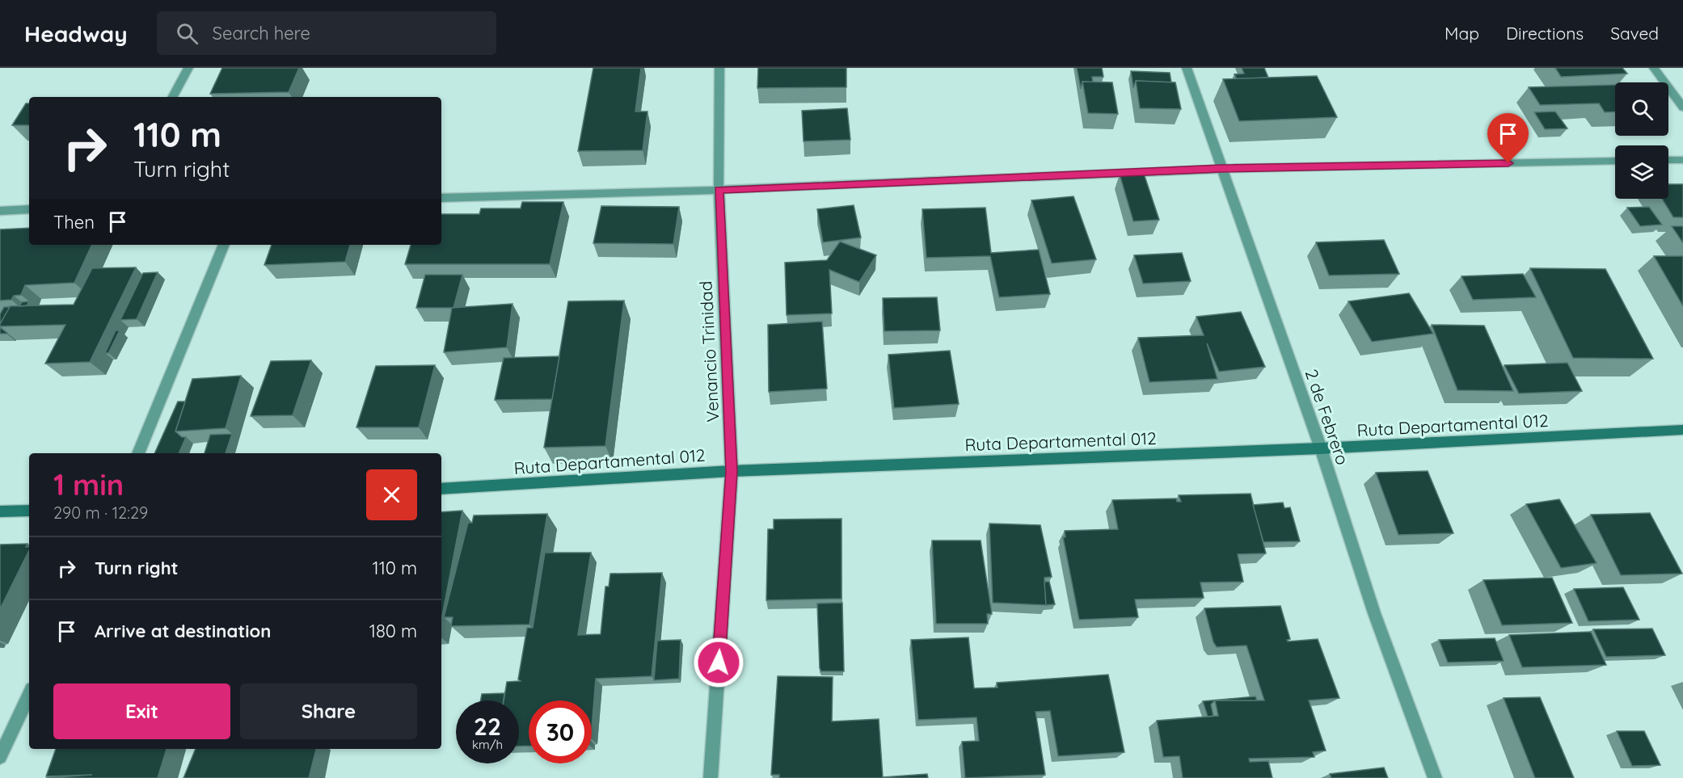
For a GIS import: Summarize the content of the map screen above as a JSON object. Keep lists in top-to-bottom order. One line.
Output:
{"streets":{"main road":["Ruta Departamental 012"],"street":["Venancio Trinidad","2 de Febrero"]},"crossings":[["Venancio Trinidad","Ruta Departamental 012"],["2 de Febrero","Ruta Departamental 012"]],"page":{"header":"Headway","search":"Search here","nav":["Map","Directions","Saved"],"turn":["110 m","Turn right"],"then":"Then","heading":["1 min","290 m · 12:29"],"list":[{"name":"Turn right","value":"110 m"},{"name":"Arrive at destination","value":"180 m"}],"buttons":["Exit","Share"],"speed":"22 km/h","limit":"30"}}
